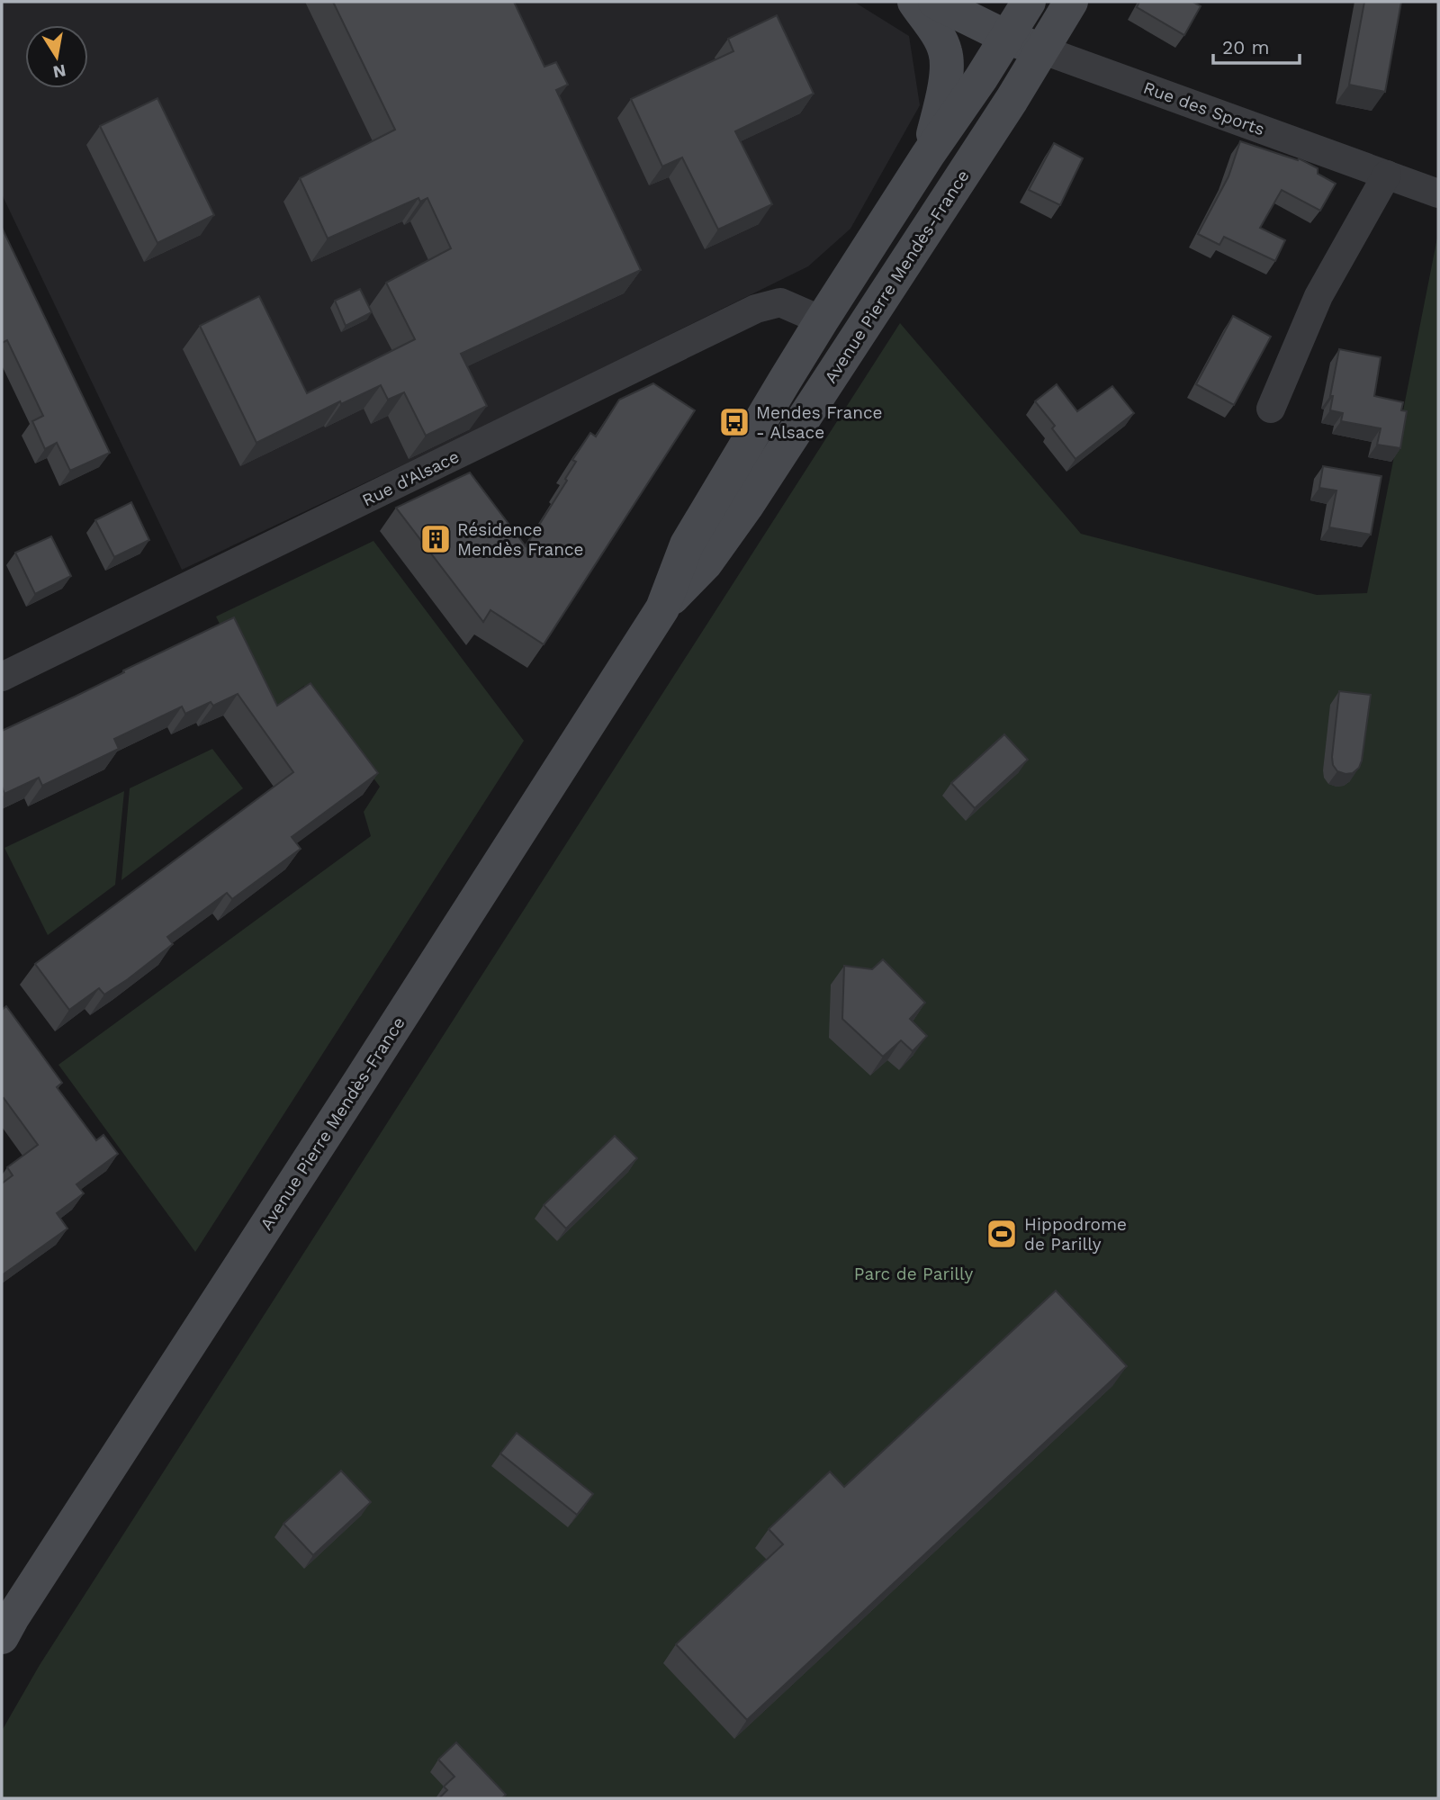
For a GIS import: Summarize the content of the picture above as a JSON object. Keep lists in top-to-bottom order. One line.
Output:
{"streets":{"main road":["Avenue Pierre Mendès-France"],"street":["Rue des Sports","Rue d'Alsace"]},"crossings":[["Rue des Sports","Avenue Pierre Mendès-France"]],"parks":["Parc de Parilly"],"places":{"bus stop":["Mendes France - Alsace"],"building":["Résidence Mendès France"],"sports":["Hippodrome de Parilly"]},"scale_bar":"20 m","north":"bottom"}
